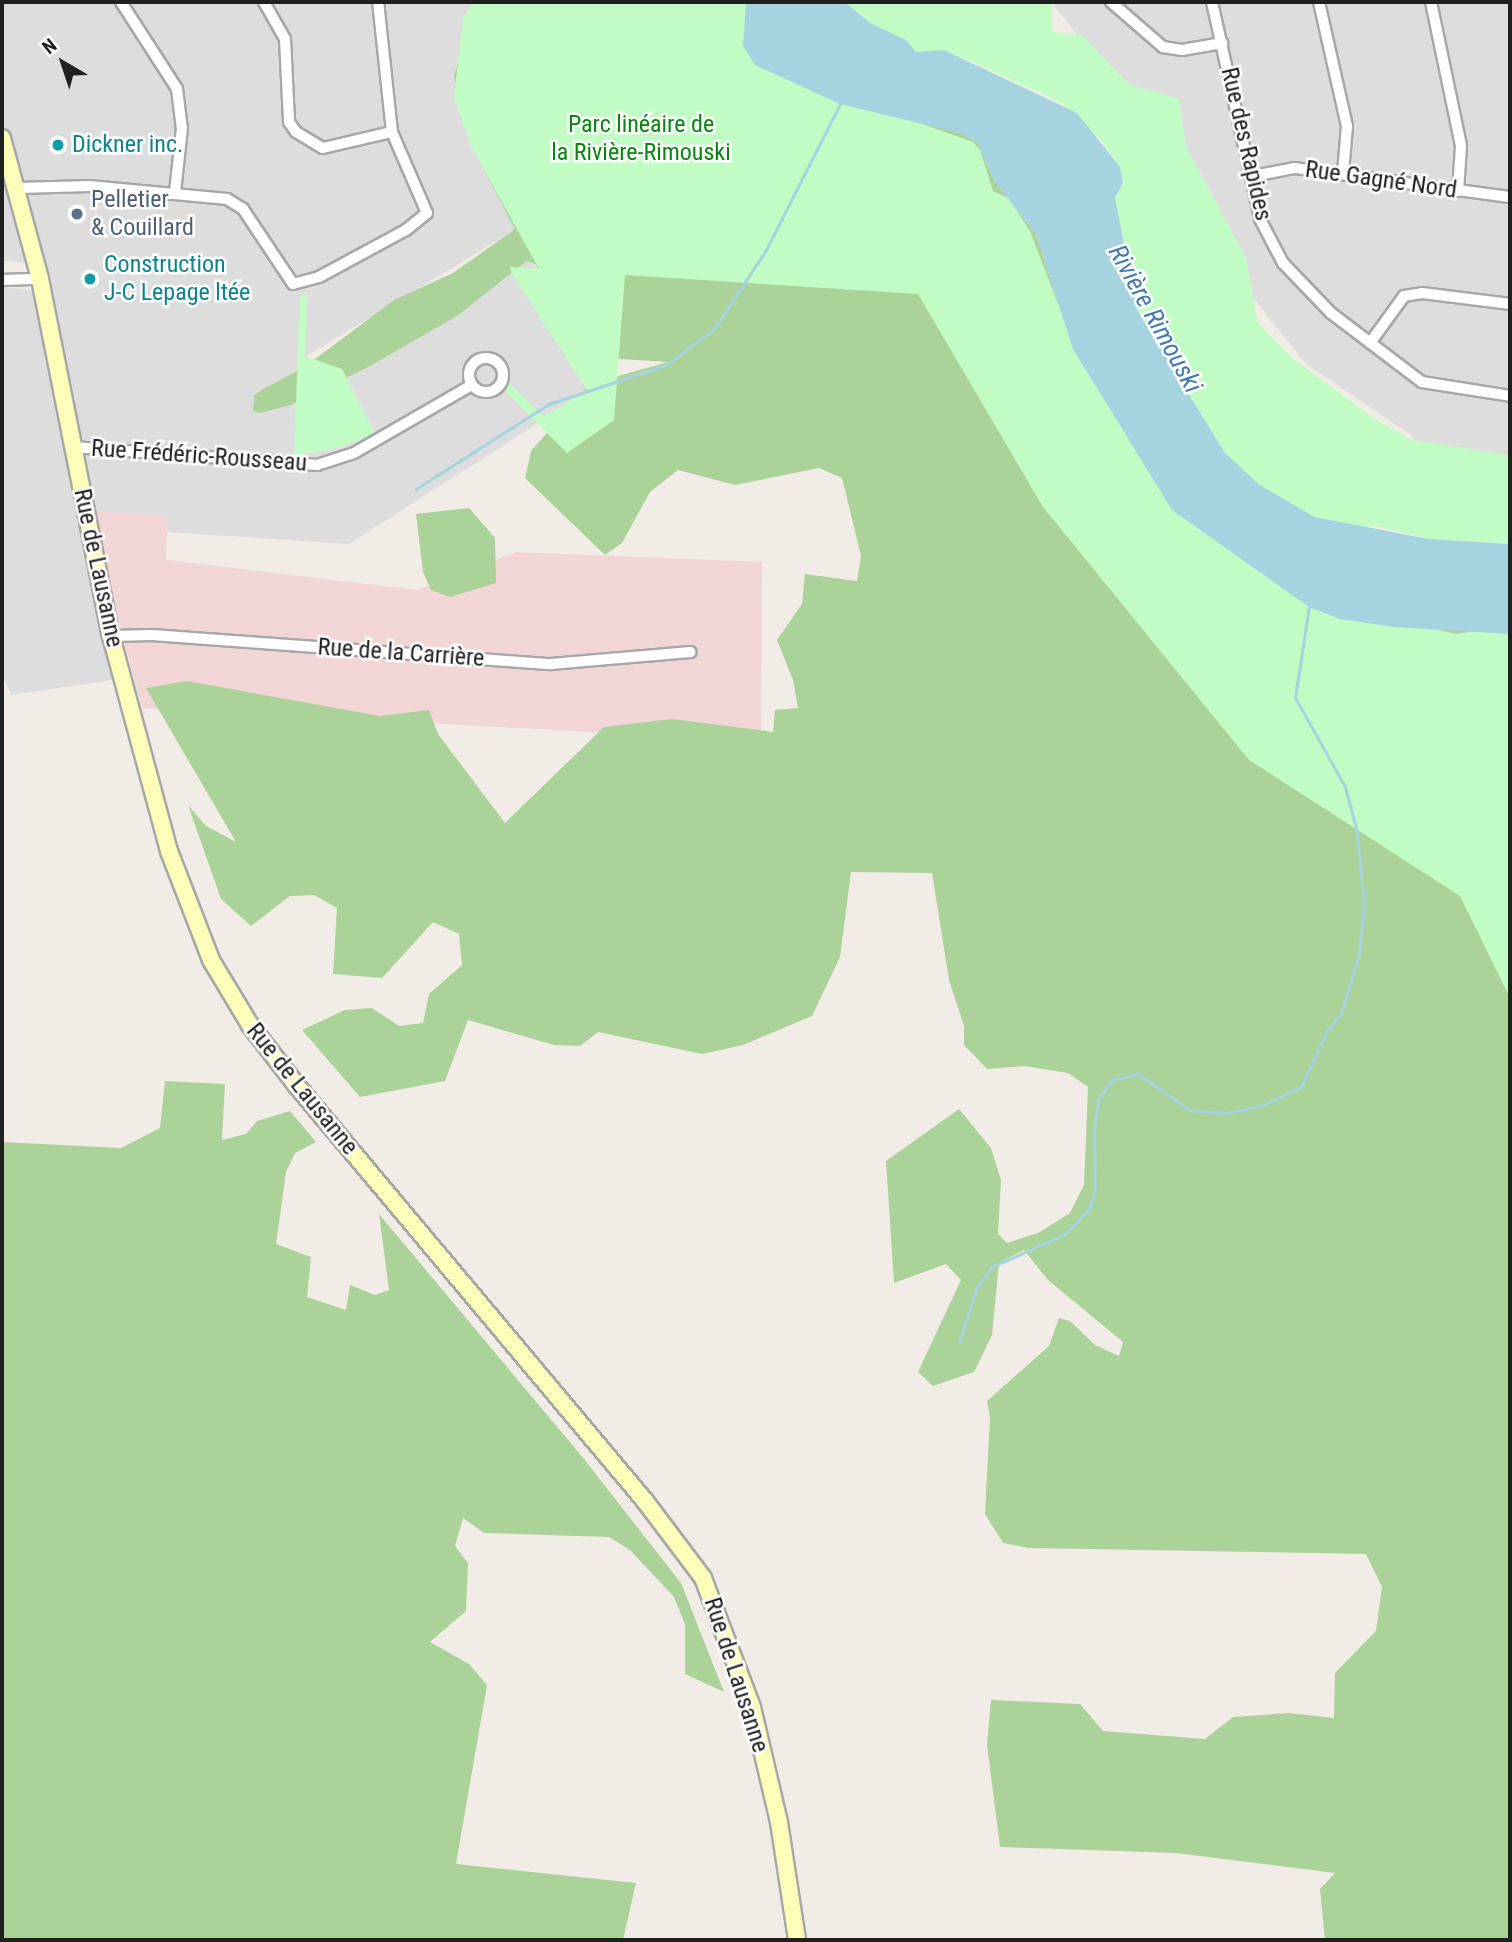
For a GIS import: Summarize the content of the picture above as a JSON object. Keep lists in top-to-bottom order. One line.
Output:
{"streets":{"street":["Rue des Rapides","Rue Gagné Nord","Rue Frédéric-Rousseau","Rue de Lausanne","Rue de la Carrière"]},"crossings":[["Rue des Rapides","Rue Gagné Nord"],["Rue Frédéric-Rousseau","Rue de Lausanne"],["Rue de Lausanne","Rue de la Carrière"]],"water":["Rivière Rimouski"],"parks":["Parc linéaire de la Rivière-Rimouski"],"places":["Dickner inc.","Pelletier & Couillard","Construction J-C Lepage ltée"],"north":"top left"}
